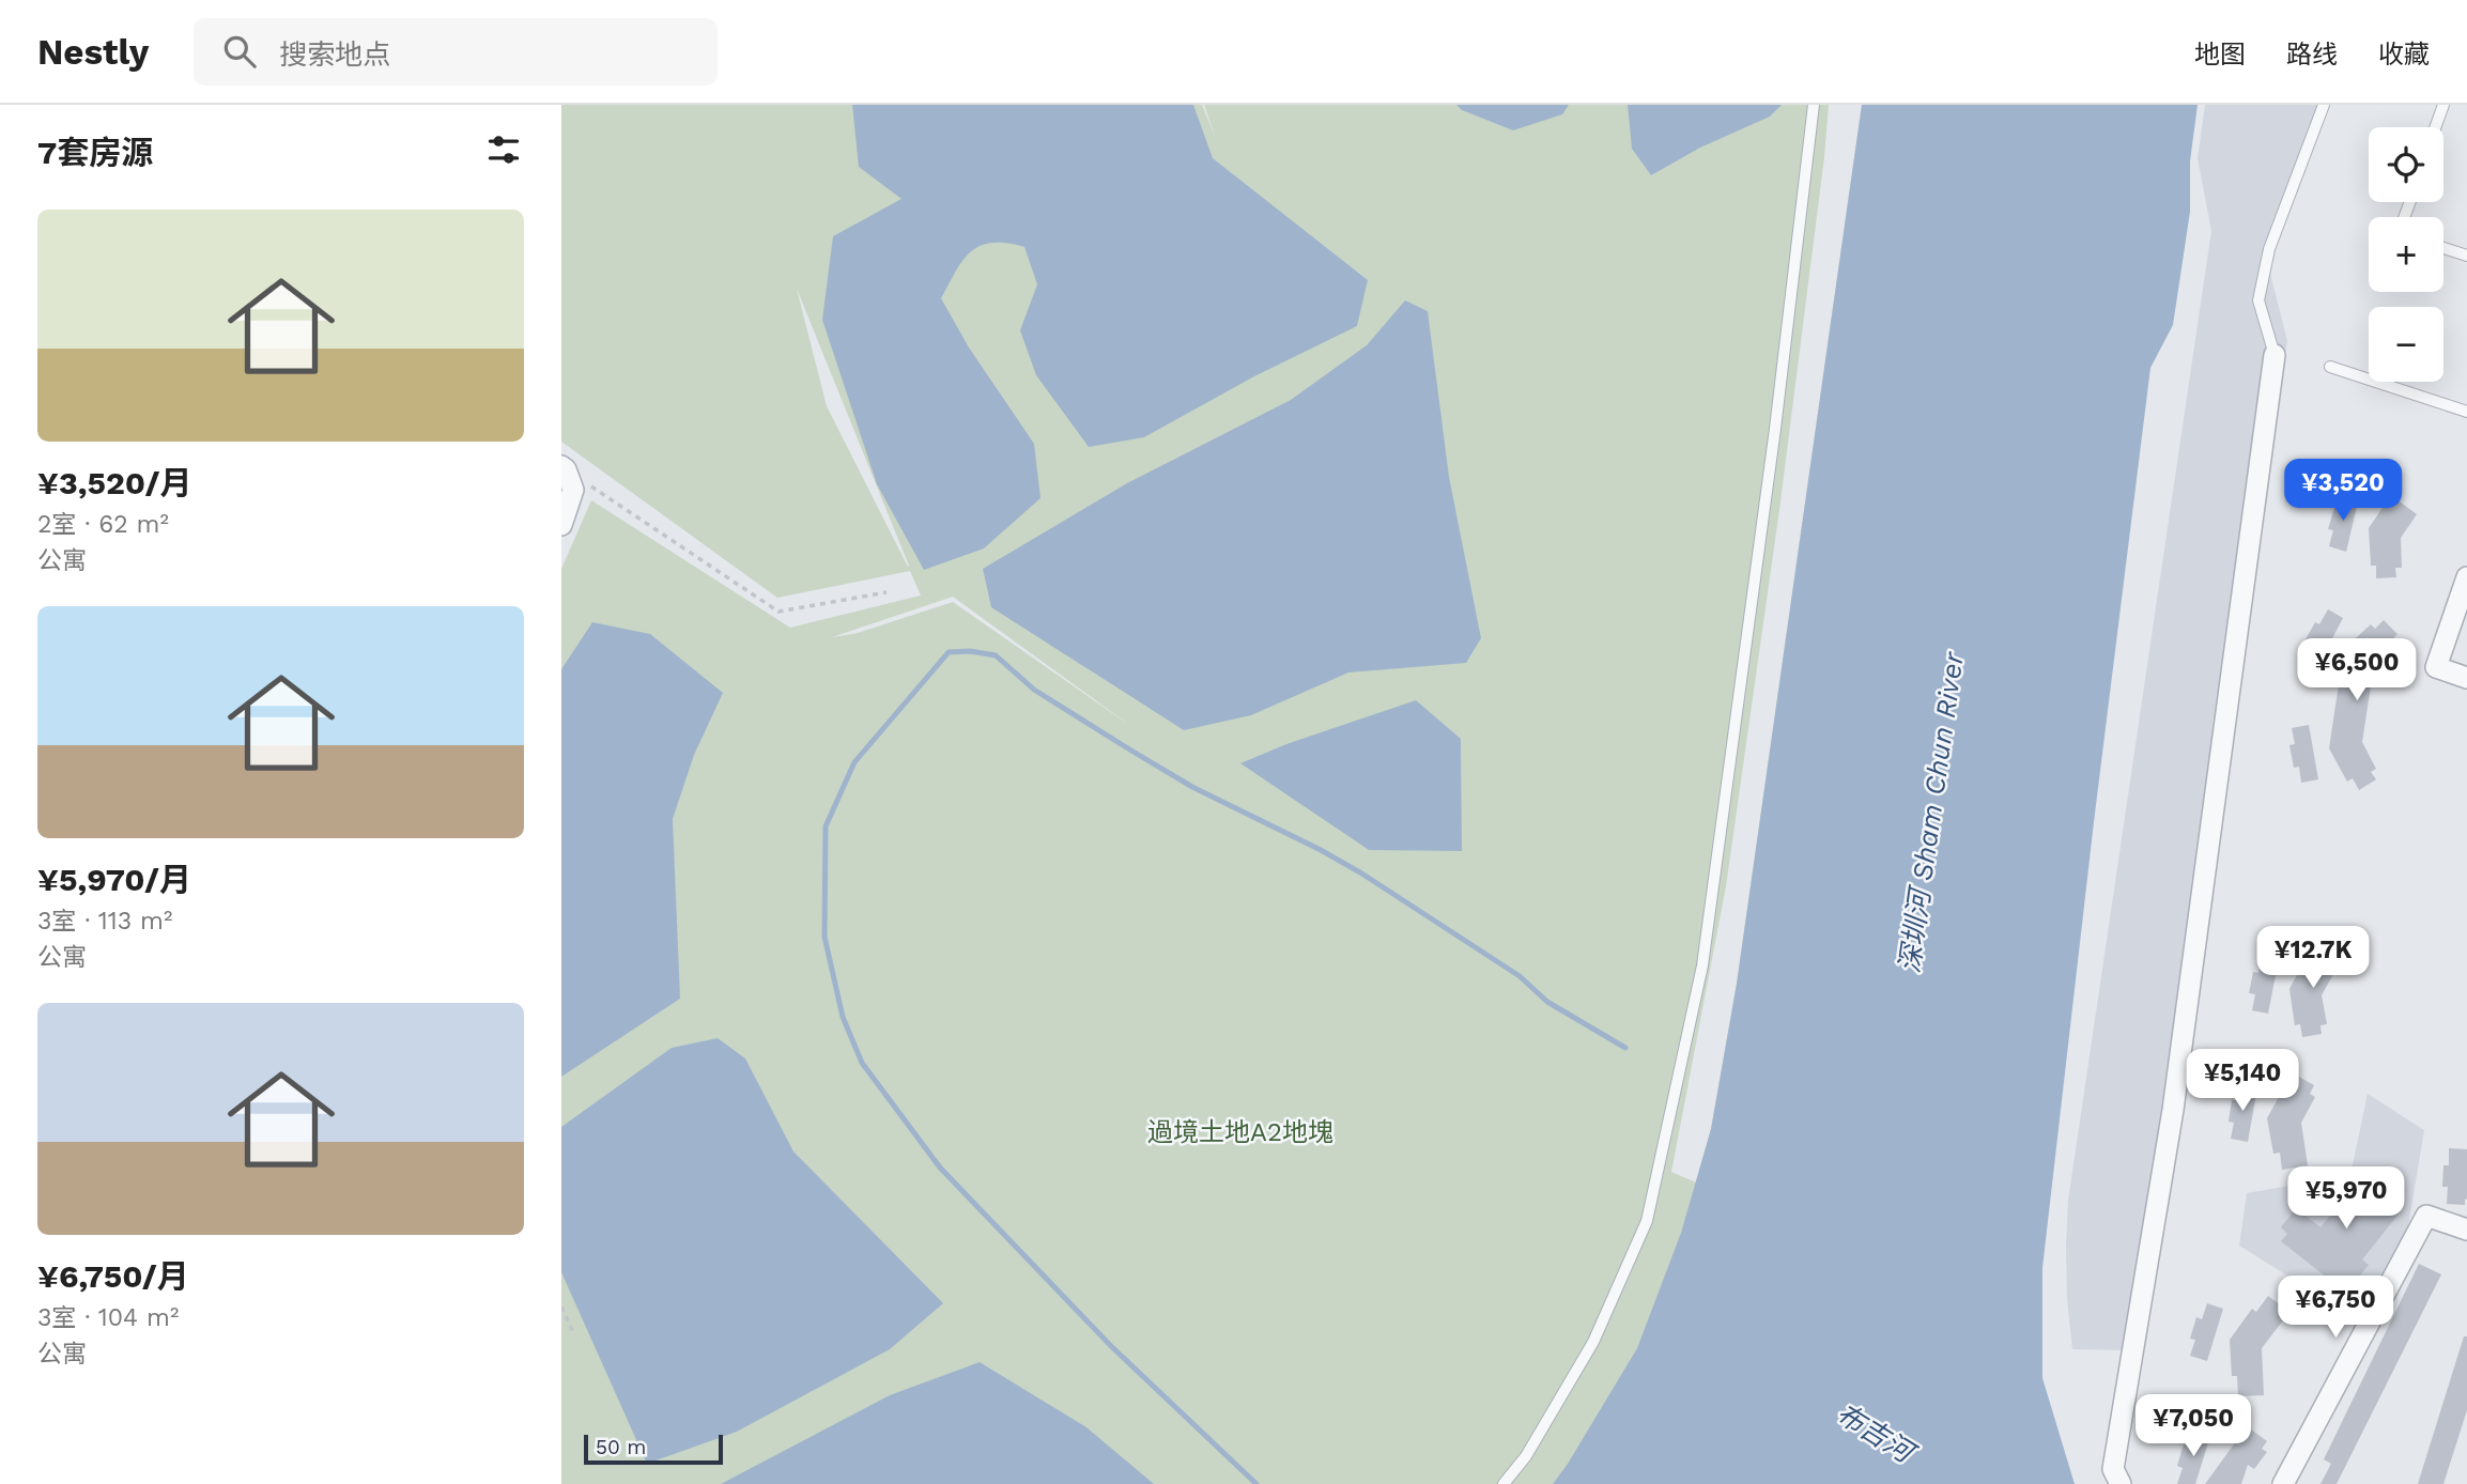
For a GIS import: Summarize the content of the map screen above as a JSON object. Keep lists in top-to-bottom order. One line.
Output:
{"water":["深圳河 Sham Chun River","布吉河"],"parks":["過境土地A2地塊"],"scale_bar":"50 m","page":{"header":"Nestly","search":"搜索地点","nav":["地图","路线","收藏"],"heading":"7套房源","map_buttons":["+","−"],"list":[{"name":"¥3,520/月","note":"2室 · 62 m² · 公寓"},{"name":"¥5,970/月","note":"3室 · 113 m² · 公寓"},{"name":"¥6,750/月","note":"3室 · 104 m² · 公寓"}],"price":["¥3,520","¥6,500","¥12.7K","¥5,140","¥5,970","¥6,750","¥7,050"],"scale":"50 m"}}
